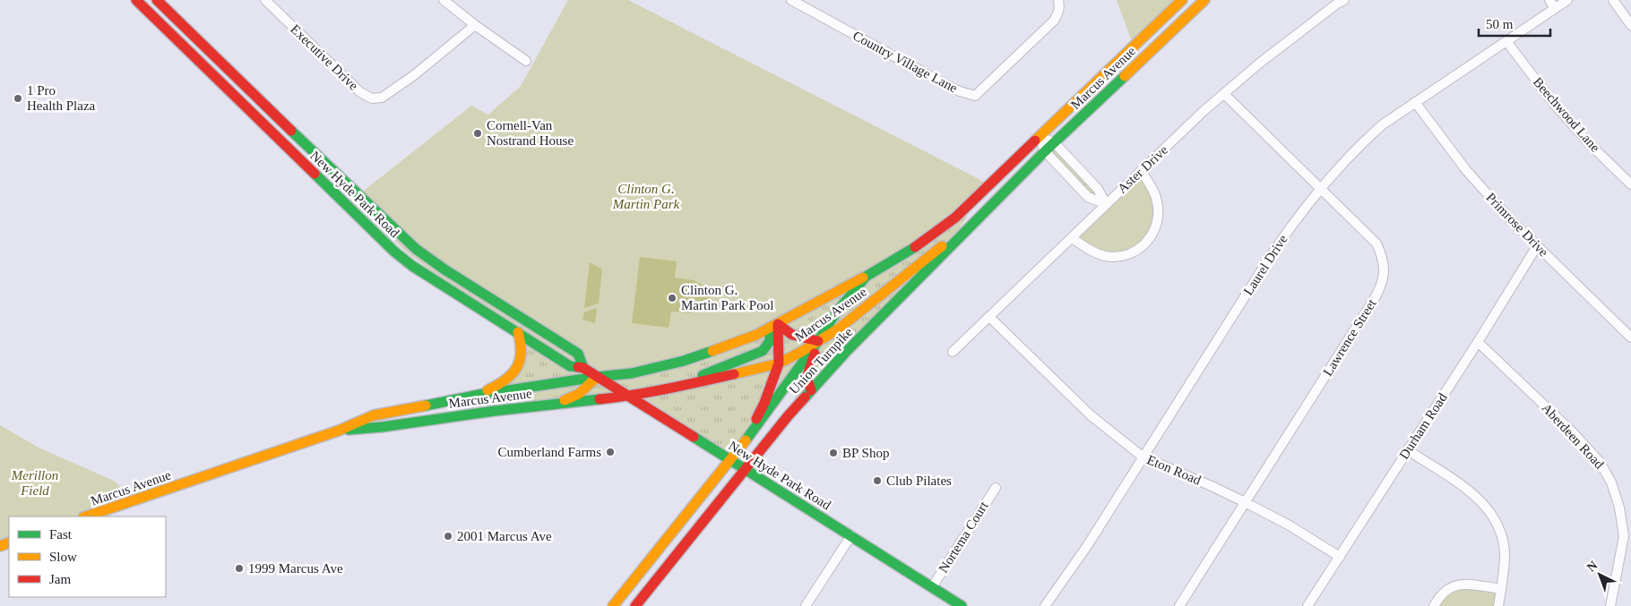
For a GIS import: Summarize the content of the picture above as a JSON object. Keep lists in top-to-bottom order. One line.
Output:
{"streets":{"main road":["Marcus Avenue","New Hyde Park Road","Union Turnpike"],"street":["Executive Drive","Country Village Lane","Beechwood Lane","Aster Drive","Primrose Drive","Laurel Drive","Lawrence Street","Durham Road","Aberdeen Road","Eton Road","Nortema Court"]},"crossings":[["Marcus Avenue","New Hyde Park Road"],["Marcus Avenue","Union Turnpike"],["Beechwood Lane","Laurel Drive"],["Aster Drive","Lawrence Street"],["Aster Drive","Eton Road"],["New Hyde Park Road","Union Turnpike"],["New Hyde Park Road","Nortema Court"],["Primrose Drive","Laurel Drive"],["Primrose Drive","Durham Road"],["Laurel Drive","Lawrence Street"],["Laurel Drive","Eton Road"],["Lawrence Street","Eton Road"],["Durham Road","Aberdeen Road"],["Durham Road","Eton Road"]],"parks":["Clinton G. Martin Park","Merillon Field"],"places":["1 Pro Health Plaza","Cornell-Van Nostrand House","Clinton G. Martin Park Pool","Cumberland Farms","BP Shop","Club Pilates","2001 Marcus Ave","1999 Marcus Ave"],"legend":["Fast","Slow","Jam"],"scale_bar":"50 m","north":"top left"}
